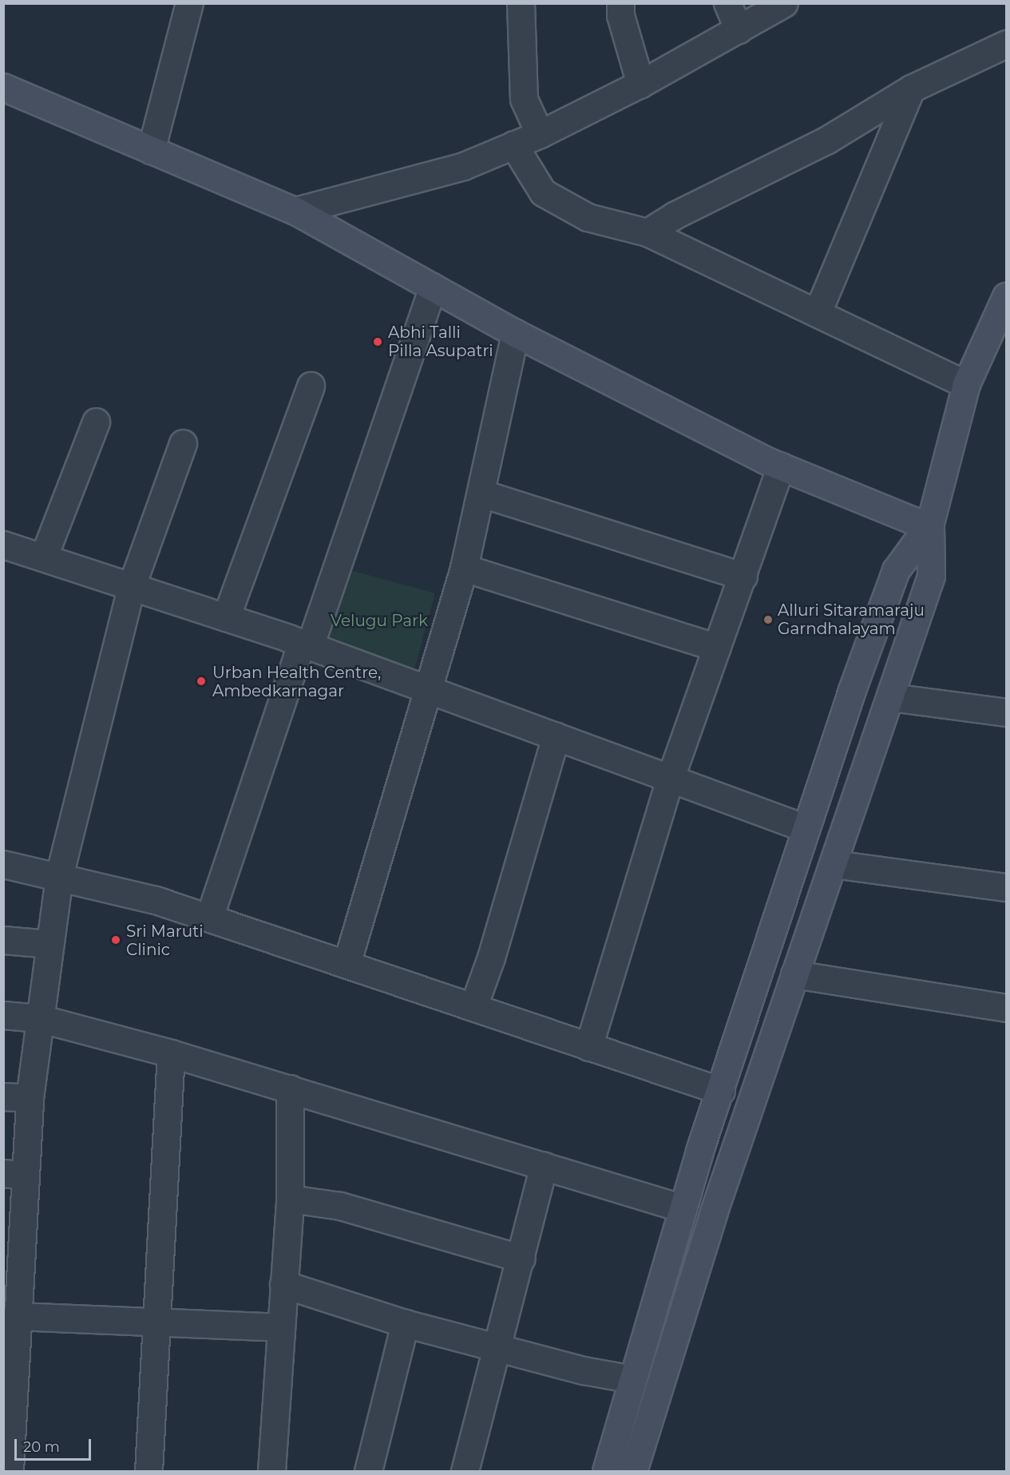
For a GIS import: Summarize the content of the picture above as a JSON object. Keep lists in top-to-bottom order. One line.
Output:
{"parks":["Velugu Park"],"places":["Abhi Talli Pilla Asupatri","Alluri Sitaramaraju Garndhalayam","Urban Health Centre, Ambedkarnagar","Sri Maruti Clinic"],"scale_bar":"20 m"}
